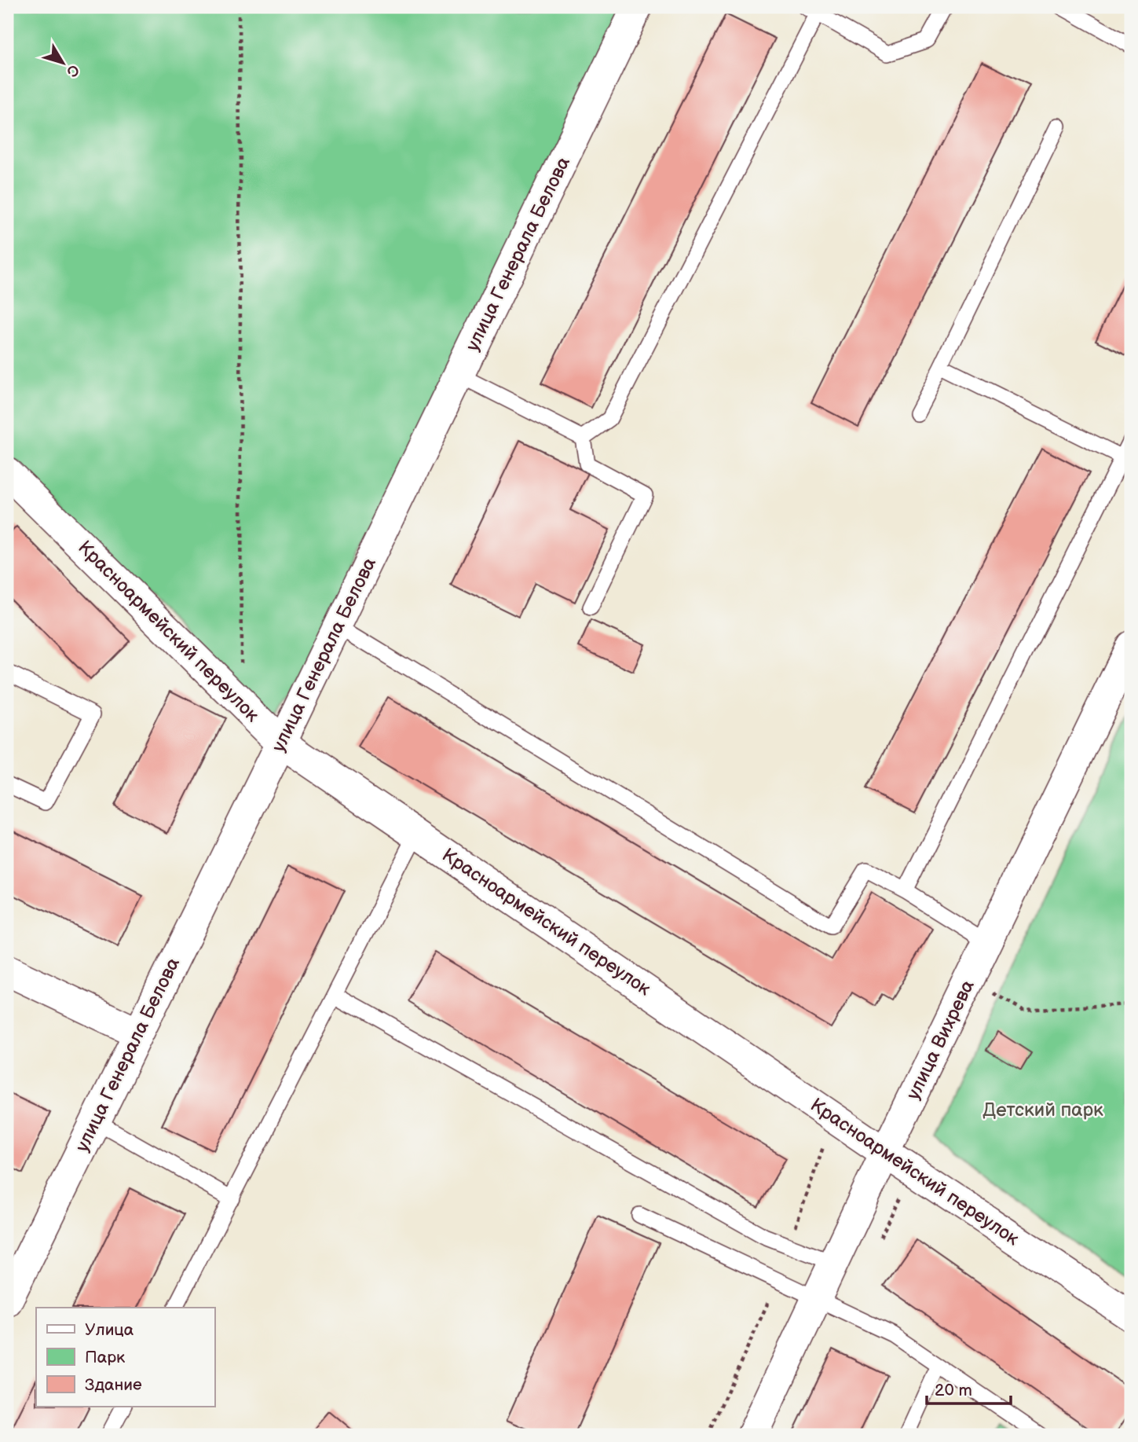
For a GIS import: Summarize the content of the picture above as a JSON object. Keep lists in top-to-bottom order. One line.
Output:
{"streets":{"street":["улица Генерала Белова","Красноармейский переулок","улица Вихрева"]},"crossings":[["улица Генерала Белова","Красноармейский переулок"],["Красноармейский переулок","улица Вихрева"]],"parks":["Детский парк"],"legend":["Улица","Парк","Здание"],"scale_bar":"20 m","north":"bottom right"}
